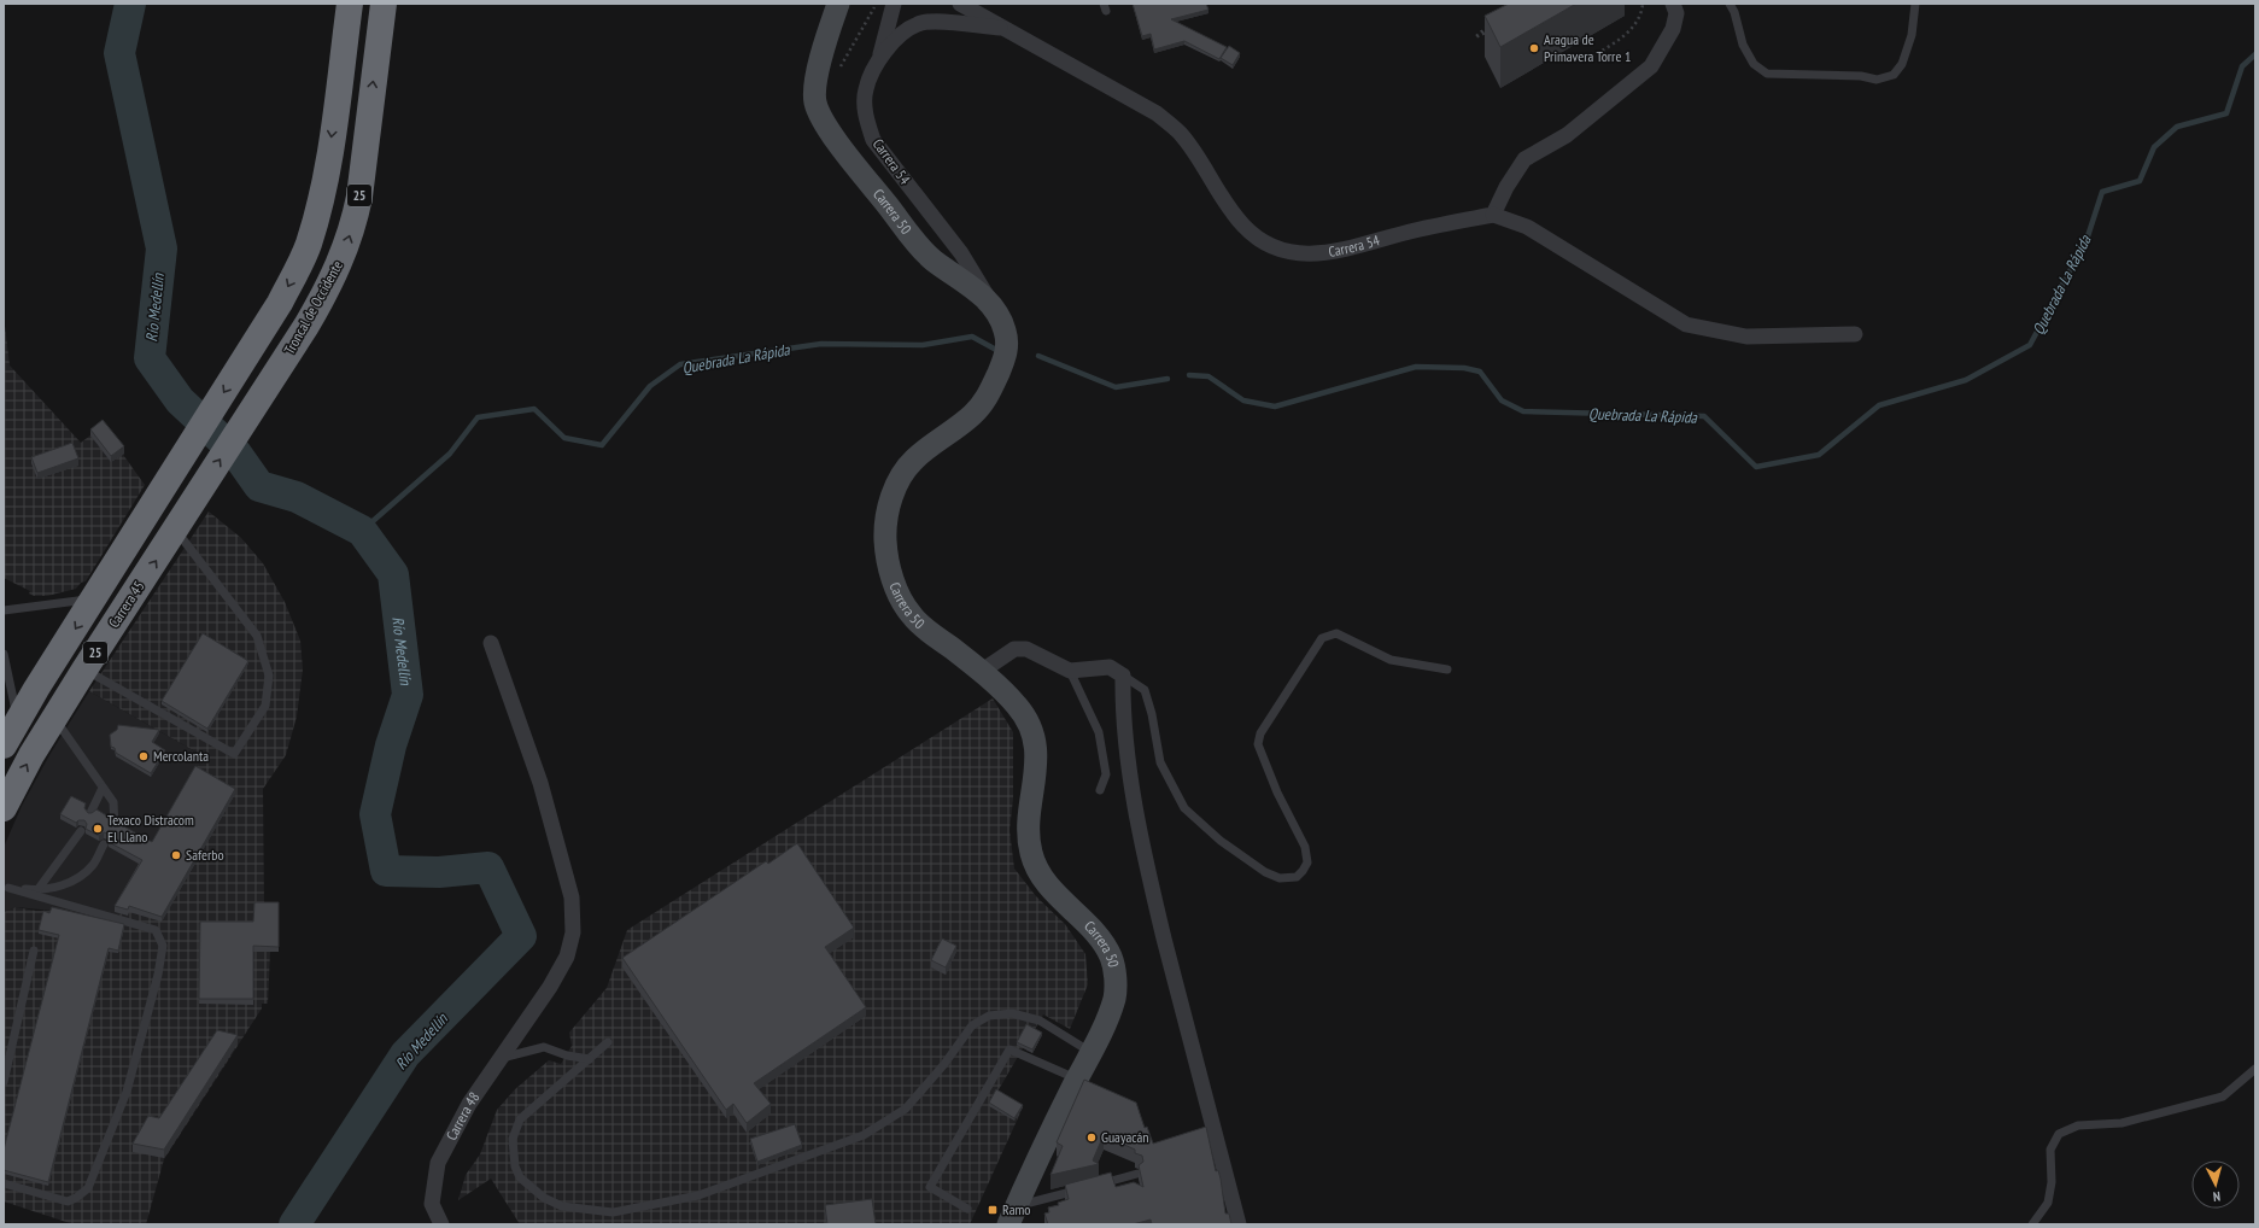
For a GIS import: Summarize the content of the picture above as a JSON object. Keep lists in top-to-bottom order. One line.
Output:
{"streets":{"highway":["25","Troncal de Occidente","Carrera 45"],"main road":["Carrera 50"],"street":["Carrera 54","Carrera 48"]},"crossings":[["Carrera 54","Carrera 50"],["Troncal de Occidente","Carrera 45"]],"water":["Quebrada La Rápida","Río Medellín"],"places":{"other":["Aragua de Primavera Torre 1","Mercolanta","Texaco Distracom El Llano","Saferbo","Guayacán"],"transit":["Ramo"]},"north":"bottom"}
